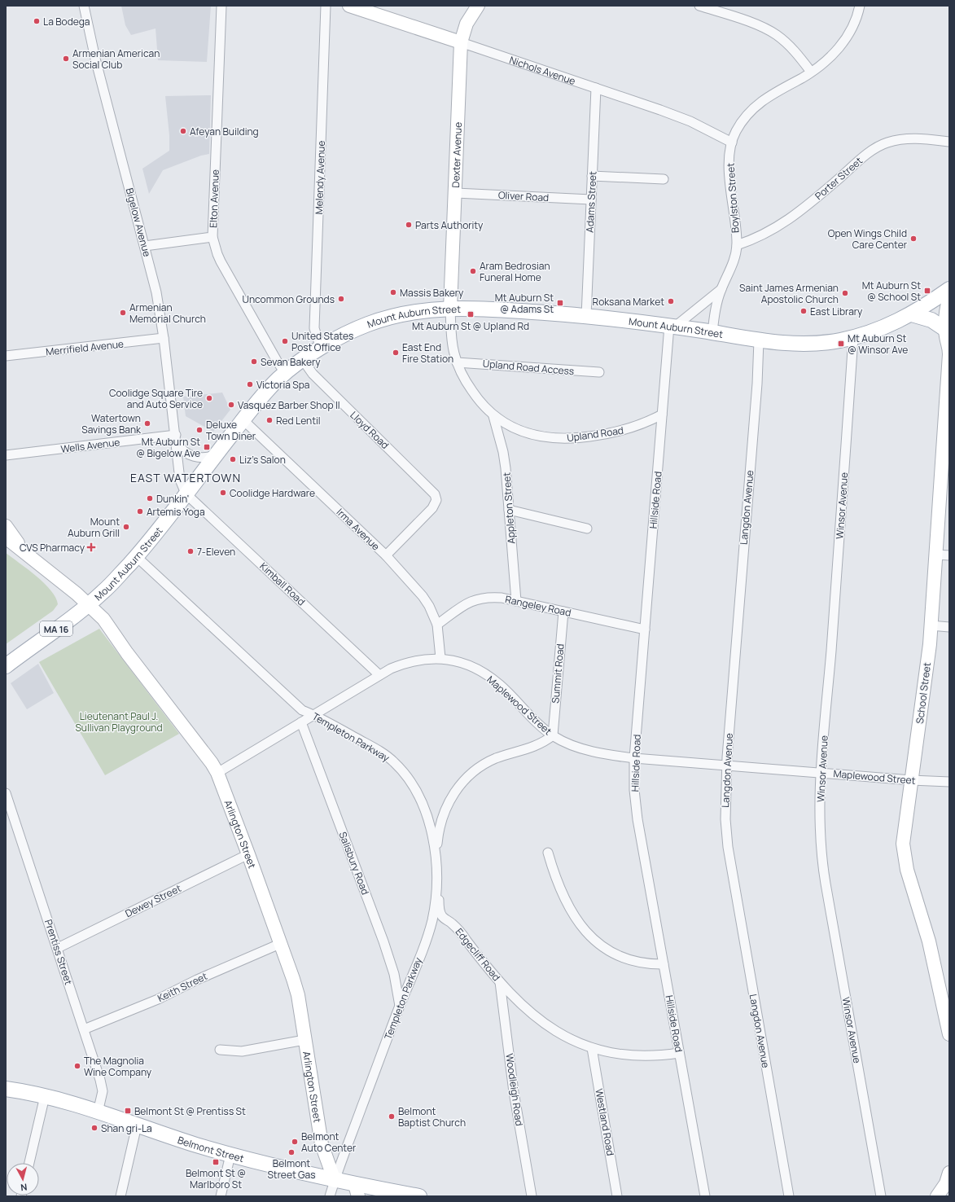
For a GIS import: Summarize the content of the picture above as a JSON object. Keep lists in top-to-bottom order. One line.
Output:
{"streets":{"main road":["Mount Auburn Street","MA 16","Belmont Street"],"street":["Nichols Avenue","Dexter Avenue","Melendy Avenue","Porter Street","Oliver Road","Boylston Street","Elton Avenue","Adams Street","Bigelow Avenue","Merrifield Avenue","Upland Road Access","Lloyd Road","Upland Road","Wells Avenue","Hillside Road","Winsor Avenue","Langdon Avenue","Appleton Street","Irma Avenue","Kimball Road","Rangeley Road","Summit Road","School Street","Maplewood Street","Templeton Parkway","Arlington Street","Salisbury Road","Dewey Street","Prentiss Street","Edgecliff Road","Keith Street","Woodleigh Road","Westland Road"]},"crossings":[["Nichols Avenue","Dexter Avenue"],["Nichols Avenue","Boylston Street"],["Nichols Avenue","Adams Street"],["Dexter Avenue","Oliver Road"],["Dexter Avenue","Mount Auburn Street"],["Dexter Avenue","Upland Road"],["Melendy Avenue","Mount Auburn Street"],["Porter Street","Boylston Street"],["Oliver Road","Adams Street"],["Boylston Street","Mount Auburn Street"],["Boylston Street","Hillside Road"],["Elton Avenue","Mount Auburn Street"],["Adams Street","Mount Auburn Street"],["Bigelow Avenue","Mount Auburn Street"],["Bigelow Avenue","Merrifield Avenue"],["Bigelow Avenue","Wells Avenue"],["Bigelow Avenue","Kimball Road"],["Mount Auburn Street","Lloyd Road"],["Mount Auburn Street","Upland Road"],["Mount Auburn Street","Hillside Road"],["Mount Auburn Street","Winsor Avenue"],["Mount Auburn Street","Langdon Avenue"],["Mount Auburn Street","Irma Avenue"],["Mount Auburn Street","Kimball Road"],["Mount Auburn Street","Templeton Parkway"],["Mount Auburn Street","Arlington Street"],["Upland Road Access","Upland Road"],["Lloyd Road","Irma Avenue"],["Upland Road","Hillside Road"],["Upland Road","Appleton Street"],["Hillside Road","Rangeley Road"],["Hillside Road","Maplewood Street"],["Hillside Road","Edgecliff Road"],["Winsor Avenue","Maplewood Street"],["Langdon Avenue","Maplewood Street"],["Appleton Street","Rangeley Road"],["Irma Avenue","Rangeley Road"],["Irma Avenue","Maplewood Street"],["Kimball Road","Maplewood Street"],["Rangeley Road","Summit Road"],["Summit Road","Maplewood Street"],["Summit Road","Edgecliff Road"],["School Street","Maplewood Street"],["Maplewood Street","Templeton Parkway"],["Maplewood Street","Arlington Street"],["Maplewood Street","Salisbury Road"],["Maplewood Street","Edgecliff Road"],["Templeton Parkway","Arlington Street"],["Templeton Parkway","Salisbury Road"],["Templeton Parkway","Edgecliff Road"],["Templeton Parkway","Belmont Street"],["Arlington Street","Dewey Street"],["Arlington Street","Keith Street"],["Arlington Street","Belmont Street"],["Dewey Street","Prentiss Street"],["Prentiss Street","Keith Street"],["Prentiss Street","Belmont Street"],["Edgecliff Road","Woodleigh Road"],["Edgecliff Road","Westland Road"]],"districts":["EAST WATERTOWN"],"parks":["Lieutenant Paul J. Sullivan Playground"],"places":{"other":["La Bodega","Armenian American Social Club","Afeyan Building","Parts Authority","Open Wings Child Care Center","Aram Bedrosian Funeral Home","Massis Bakery","Saint James Armenian Apostolic Church","Uncommon Grounds","Roksana Market","East Library","Armenian Memorial Church","United States Post Office","East End Fire Station","Sevan Bakery","Victoria Spa","Coolidge Square Tire and Auto Service","Vasquez Barber Shop II","Red Lentil","Watertown Savings Bank","Deluxe Town Diner","Liz's Salon","Coolidge Hardware","Dunkin'","Artemis Yoga","Mount Auburn Grill","7-Eleven","The Magnolia Wine Company","Belmont Baptist Church","Shan gri-La","Belmont Auto Center","Belmont Street Gas"],"transit":["Mt Auburn St @ School St","Mt Auburn St @ Adams St","Mt Auburn St @ Upland Rd","Mt Auburn St @ Winsor Ave","Mt Auburn St @ Bigelow Ave","Belmont St @ Prentiss St","Belmont St @ Marlboro St"],"health":["CVS Pharmacy"]},"north":"bottom"}
